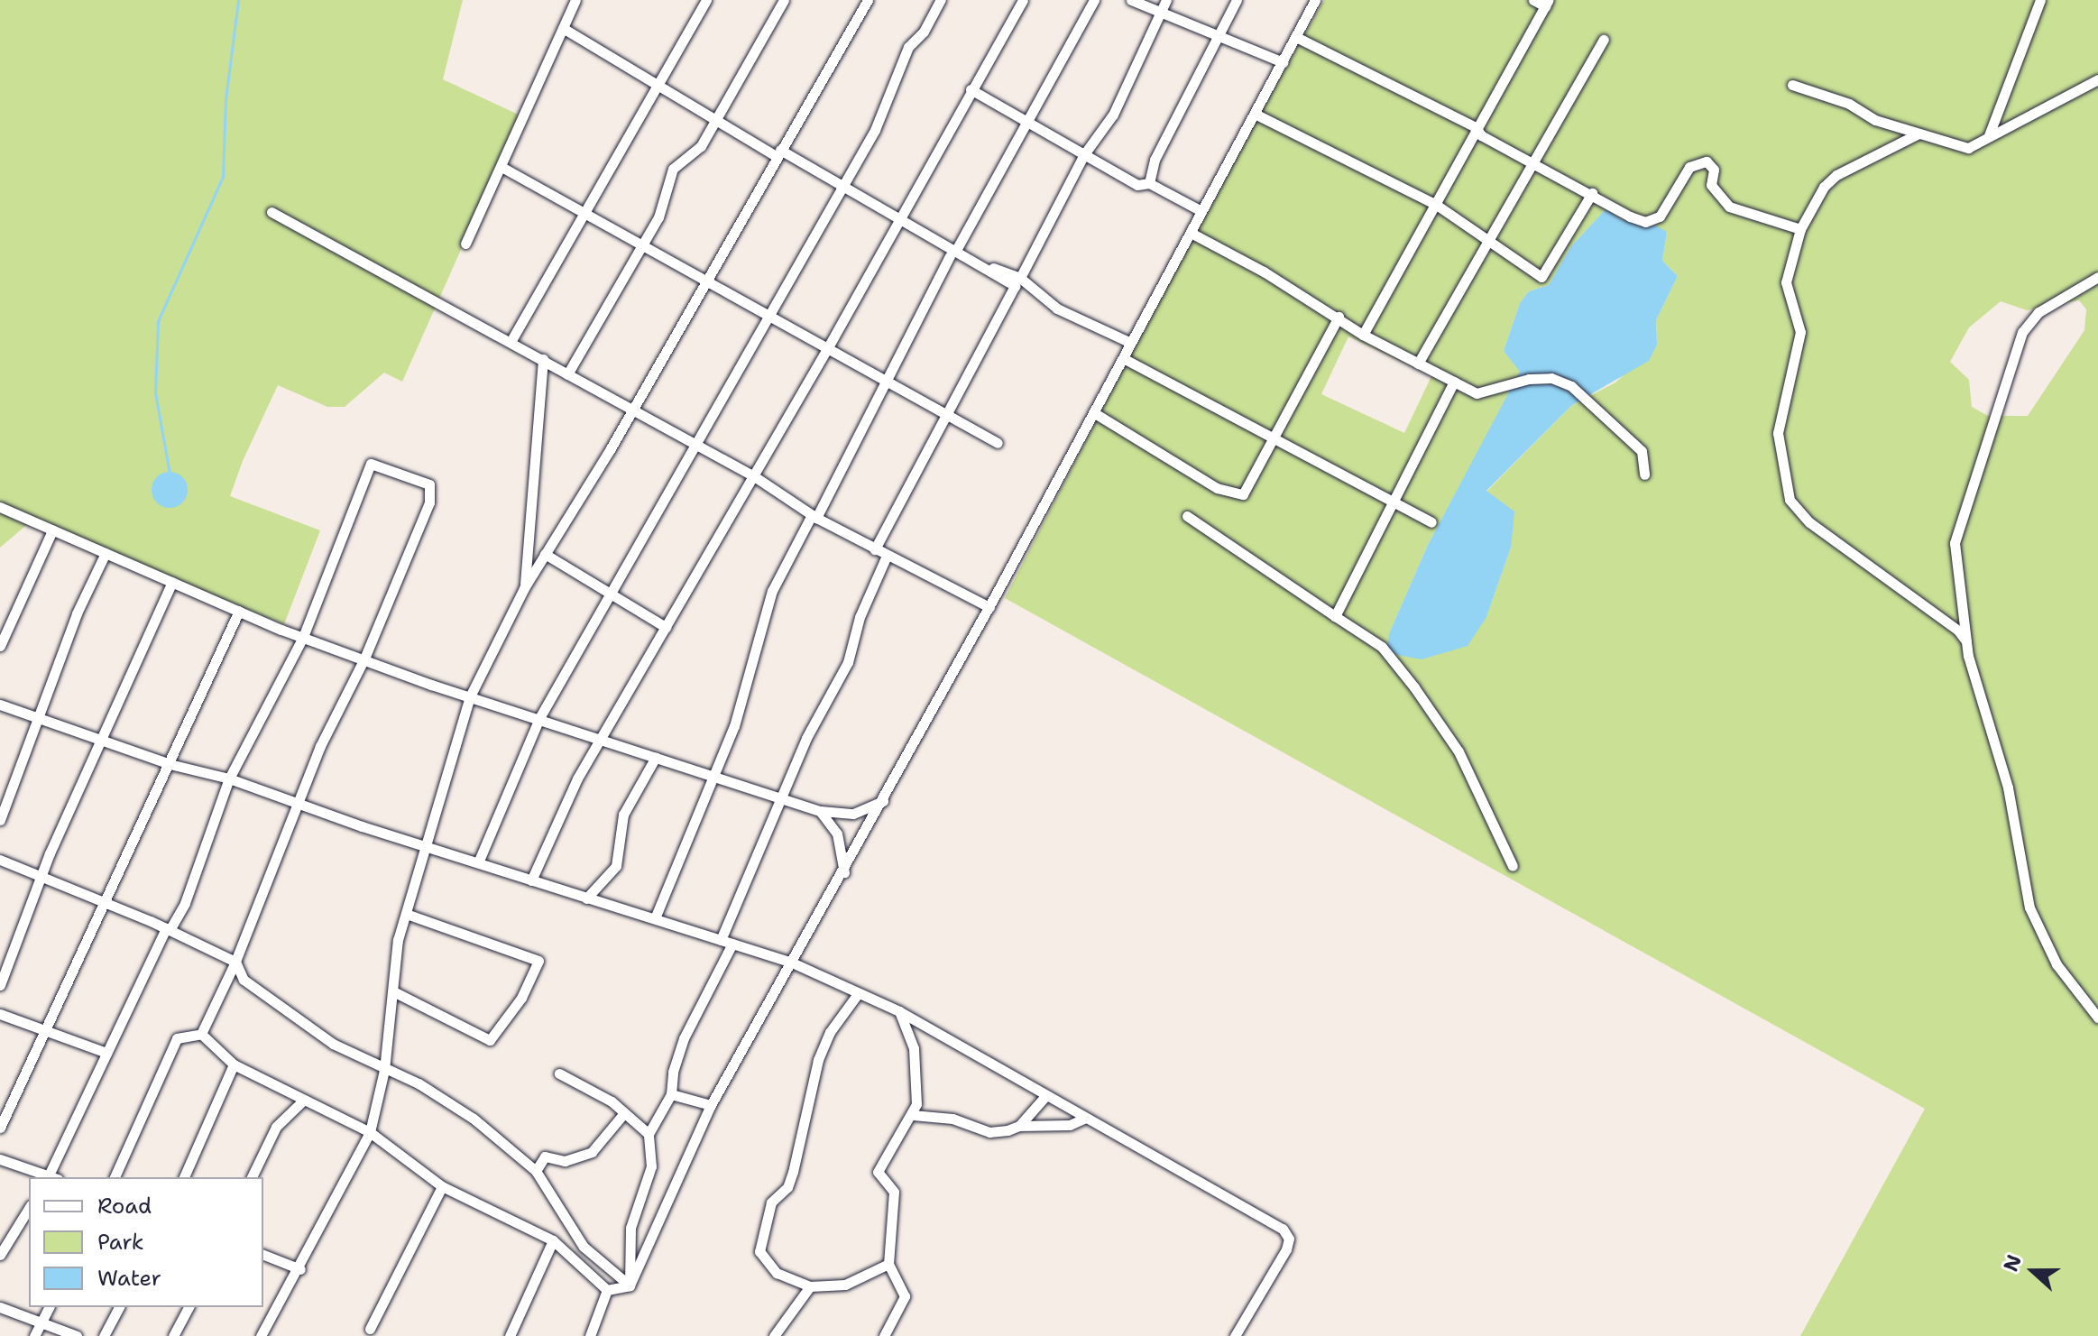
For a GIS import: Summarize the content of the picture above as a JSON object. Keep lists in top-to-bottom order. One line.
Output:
{"legend":["Road","Park","Water"],"north":"left"}
